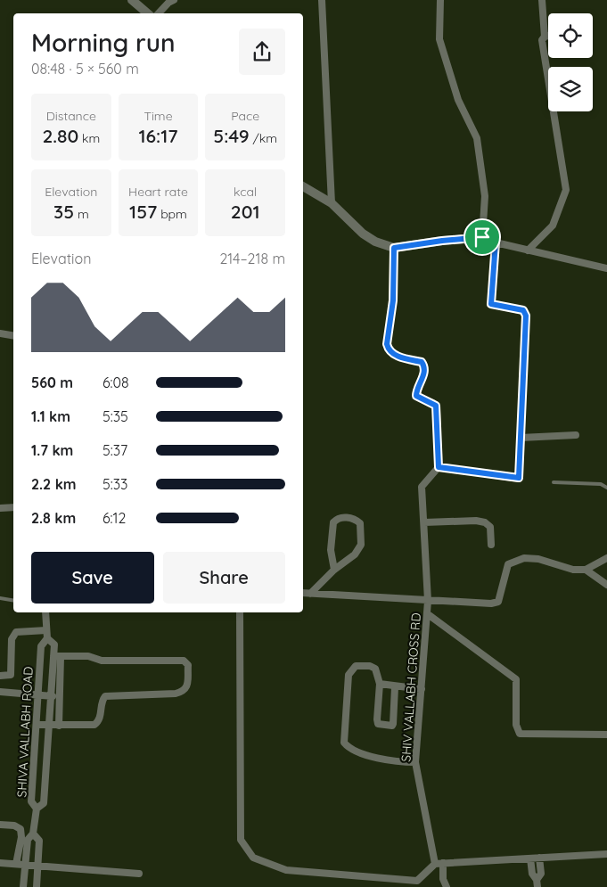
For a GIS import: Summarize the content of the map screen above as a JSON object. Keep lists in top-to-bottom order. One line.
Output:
{"streets":{"street":["SHIV VALLABH CROSS RD","SHIVA VALLABH ROAD"]},"page":{"heading":["Morning run","08:48 · 5 × 560 m"],"stats":[["Distance","2.80 km"],["Time","16:17"],["Pace","5:49 /km"],["Elevation","35 m"],["Heart rate","157 bpm"],["kcal","201"]],"chart":["Elevation","214–218 m"],"list":[{"name":"560 m","note":"6:08"},{"name":"1.1 km","note":"5:35"},{"name":"1.7 km","note":"5:37"},{"name":"2.2 km","note":"5:33"},{"name":"2.8 km","note":"6:12"}],"buttons":["Save","Share"]}}
